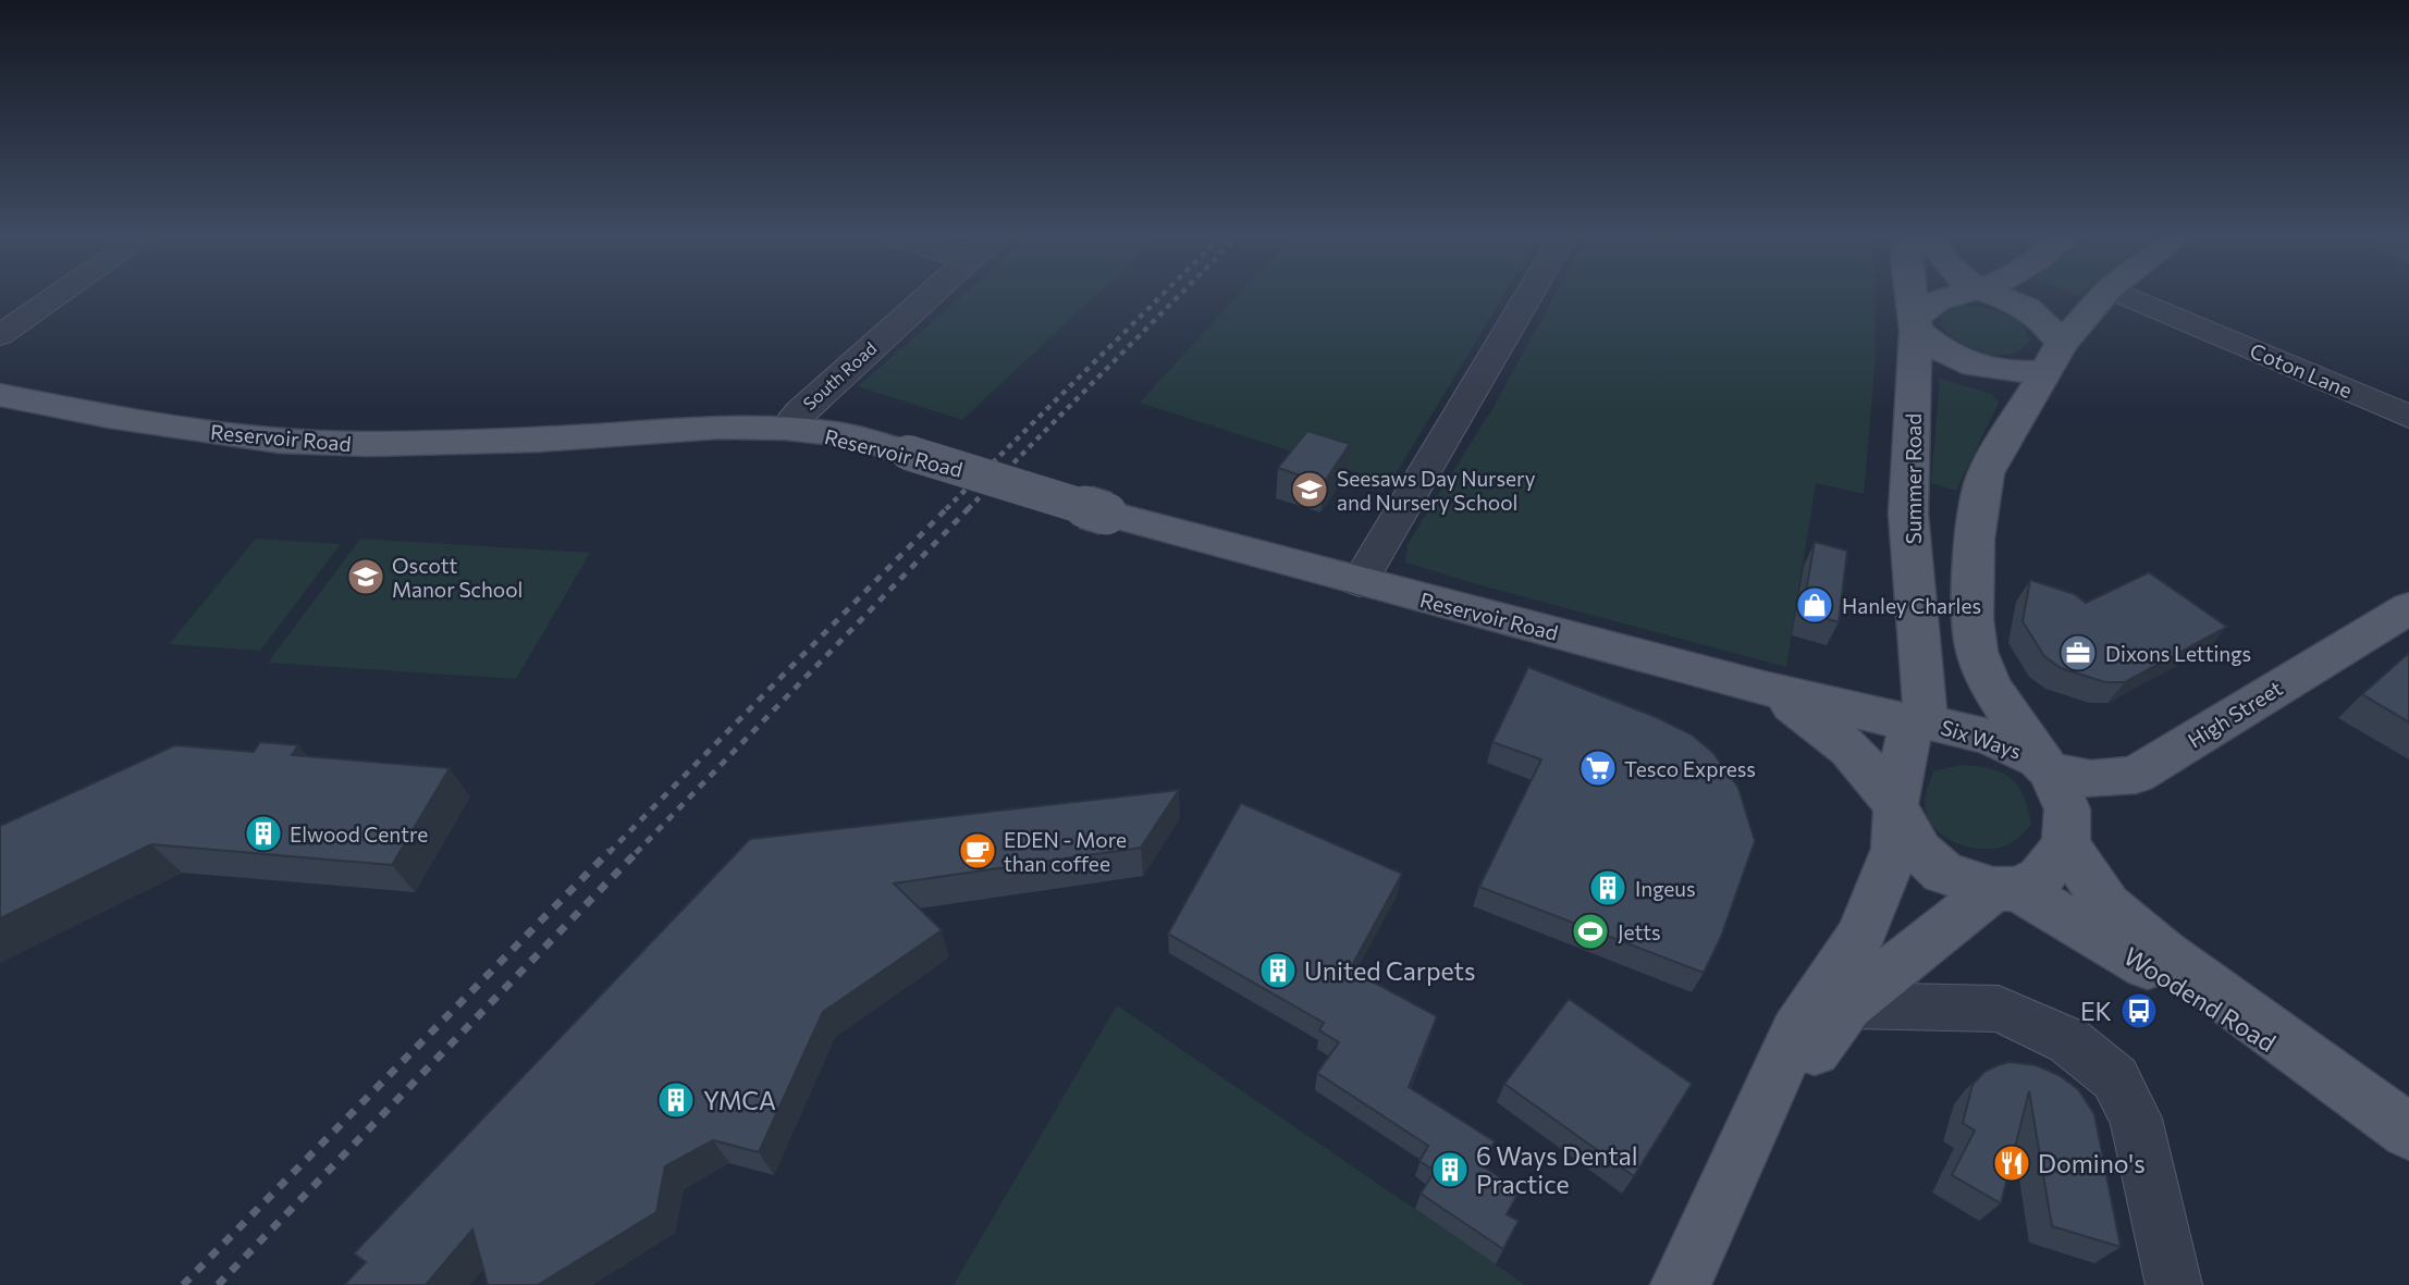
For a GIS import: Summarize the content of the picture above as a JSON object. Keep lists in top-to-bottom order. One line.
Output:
{"streets":{"main road":["Reservoir Road","Summer Road","High Street","Six Ways","Woodend Road"],"street":["Coton Lane","South Road"]},"crossings":[["South Road","Reservoir Road"],["Reservoir Road","Summer Road"],["Reservoir Road","High Street"],["Reservoir Road","Six Ways"],["Reservoir Road","Woodend Road"],["Summer Road","High Street"],["Summer Road","Six Ways"],["Summer Road","Woodend Road"],["High Street","Six Ways"],["High Street","Woodend Road"],["Six Ways","Woodend Road"]],"places":{"school or university":["Seesaws Day Nursery and Nursery School","Oscott Manor School"],"shop":["Hanley Charles"],"office":["Dixons Lettings"],"supermarket":["Tesco Express"],"building":["Elwood Centre","Ingeus","United Carpets","YMCA","6 Ways Dental Practice"],"cafe":["EDEN - More than coffee"],"sports":["Jetts"],"bus stop":["EK"],"restaurant":["Domino's"]}}
